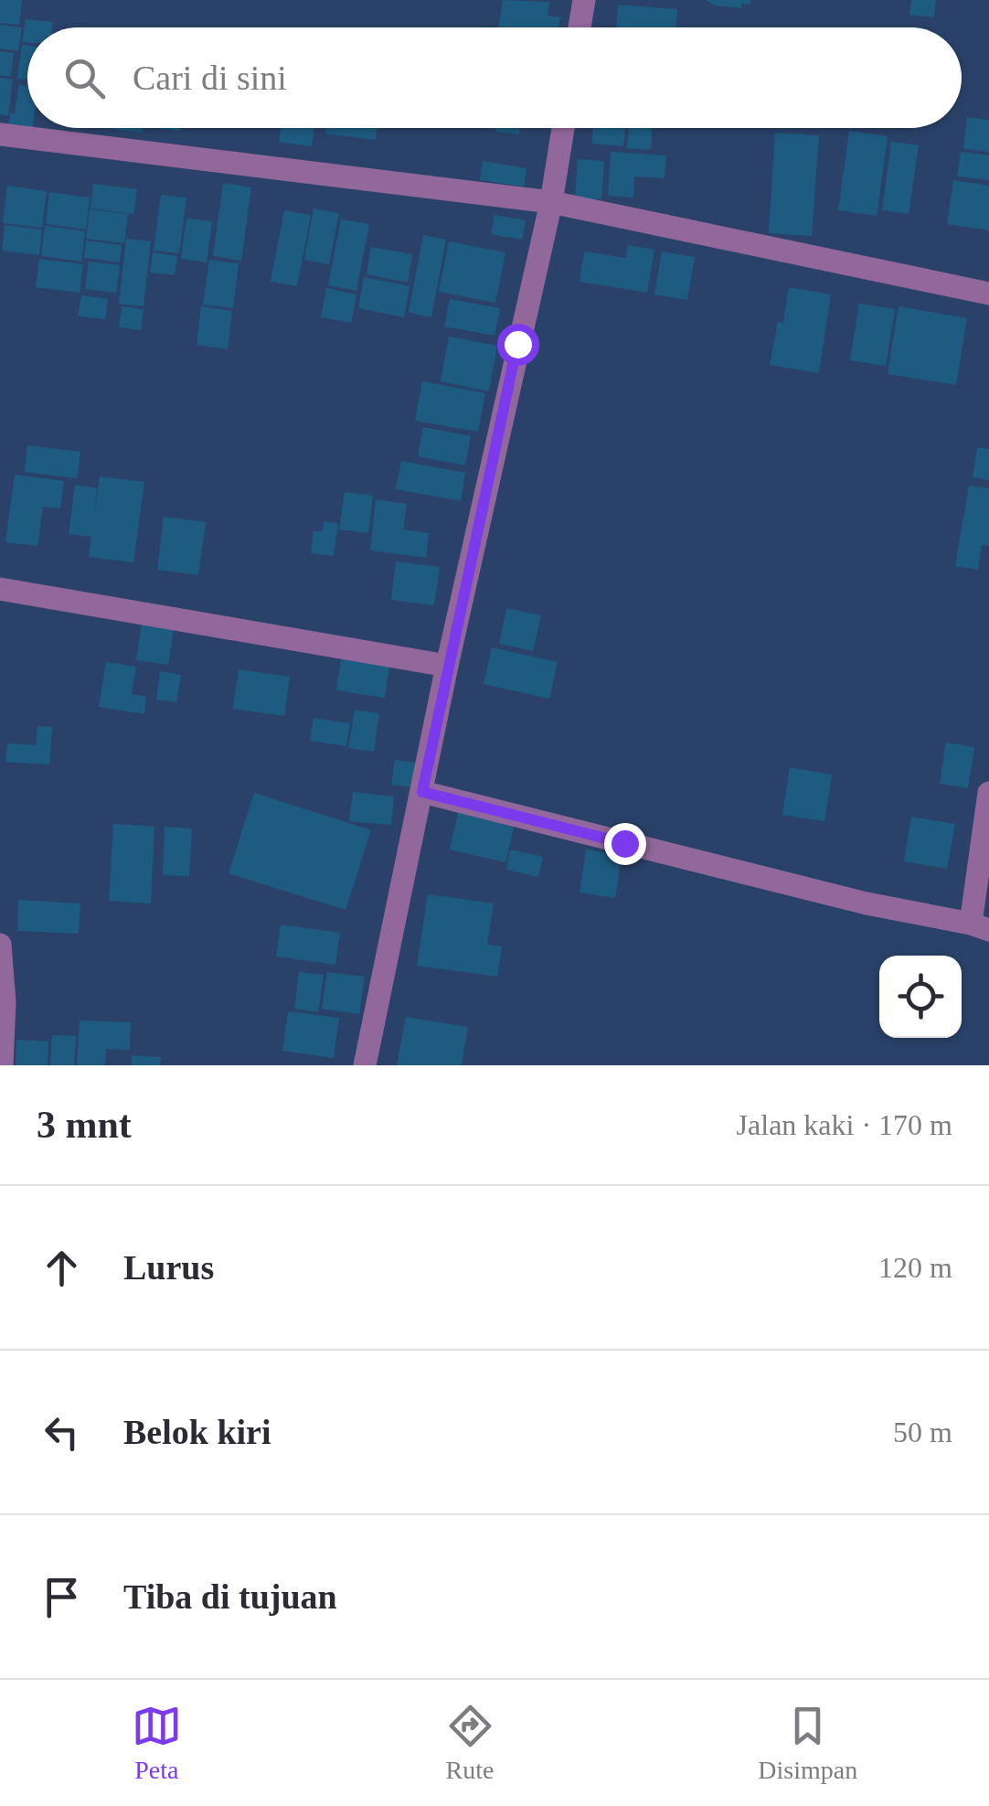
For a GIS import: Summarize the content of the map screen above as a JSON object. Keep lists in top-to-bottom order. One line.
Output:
{"page":{"search":"Cari di sini","heading":["3 mnt","Jalan kaki · 170 m"],"list":[["Lurus","120 m"],["Belok kiri","50 m"],"Tiba di tujuan"],"nav":["Peta","Rute","Disimpan"]}}
